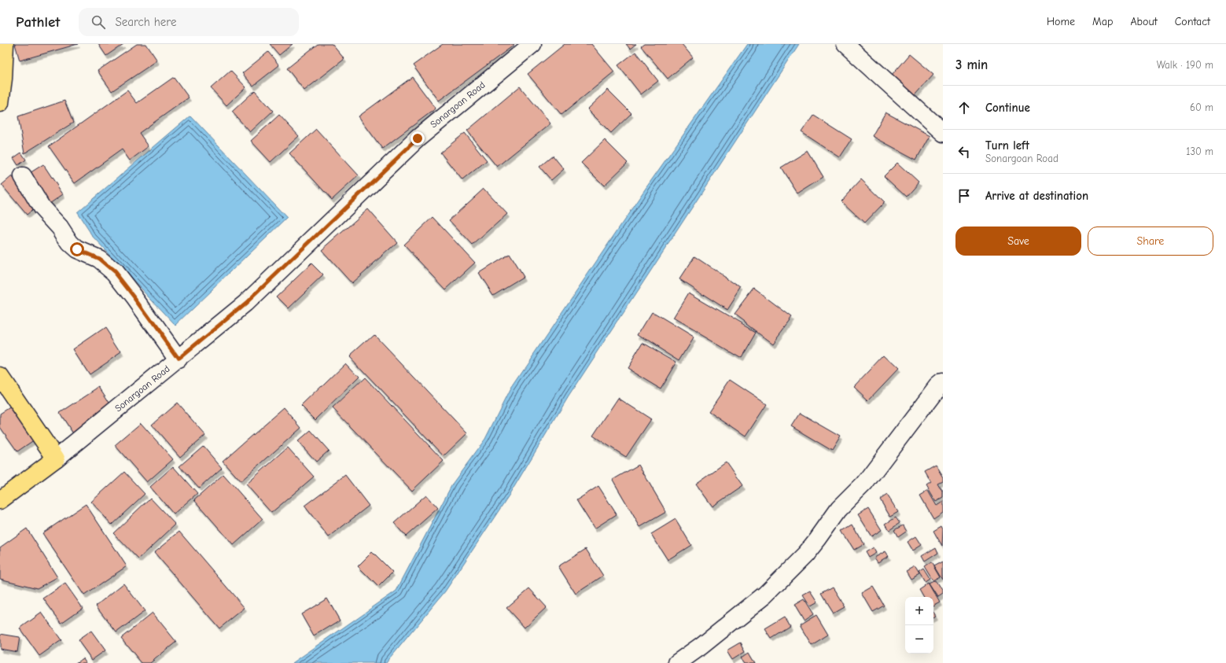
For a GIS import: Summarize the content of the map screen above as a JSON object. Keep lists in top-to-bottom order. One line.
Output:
{"streets":{"main road":["Sonargoan Road"]},"page":{"header":"Pathlet","search":"Search here","nav":["Home","Map","About","Contact"],"heading":["3 min","Walk · 190 m"],"list":[["Continue","60 m"],["Turn left","Sonargoan Road","130 m"],"Arrive at destination"],"buttons":["Save","Share"],"map_buttons":["+","−"]}}
